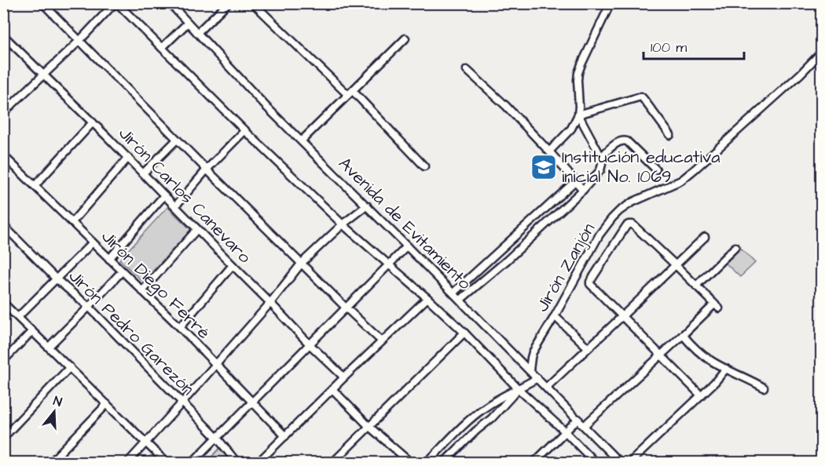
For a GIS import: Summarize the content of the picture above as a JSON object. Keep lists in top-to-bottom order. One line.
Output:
{"streets":{"street":["Jirón Carlos Canevaro","Avenida de Evitamiento","Jirón Zanjón","Jirón Diego Ferré","Jirón Pedro Garezón"]},"crossings":[["Avenida de Evitamiento","Jirón Zanjón"]],"places":{"school or university":["Institución educativa inicial No. 1069"]},"scale_bar":"100 m","north":"top"}
